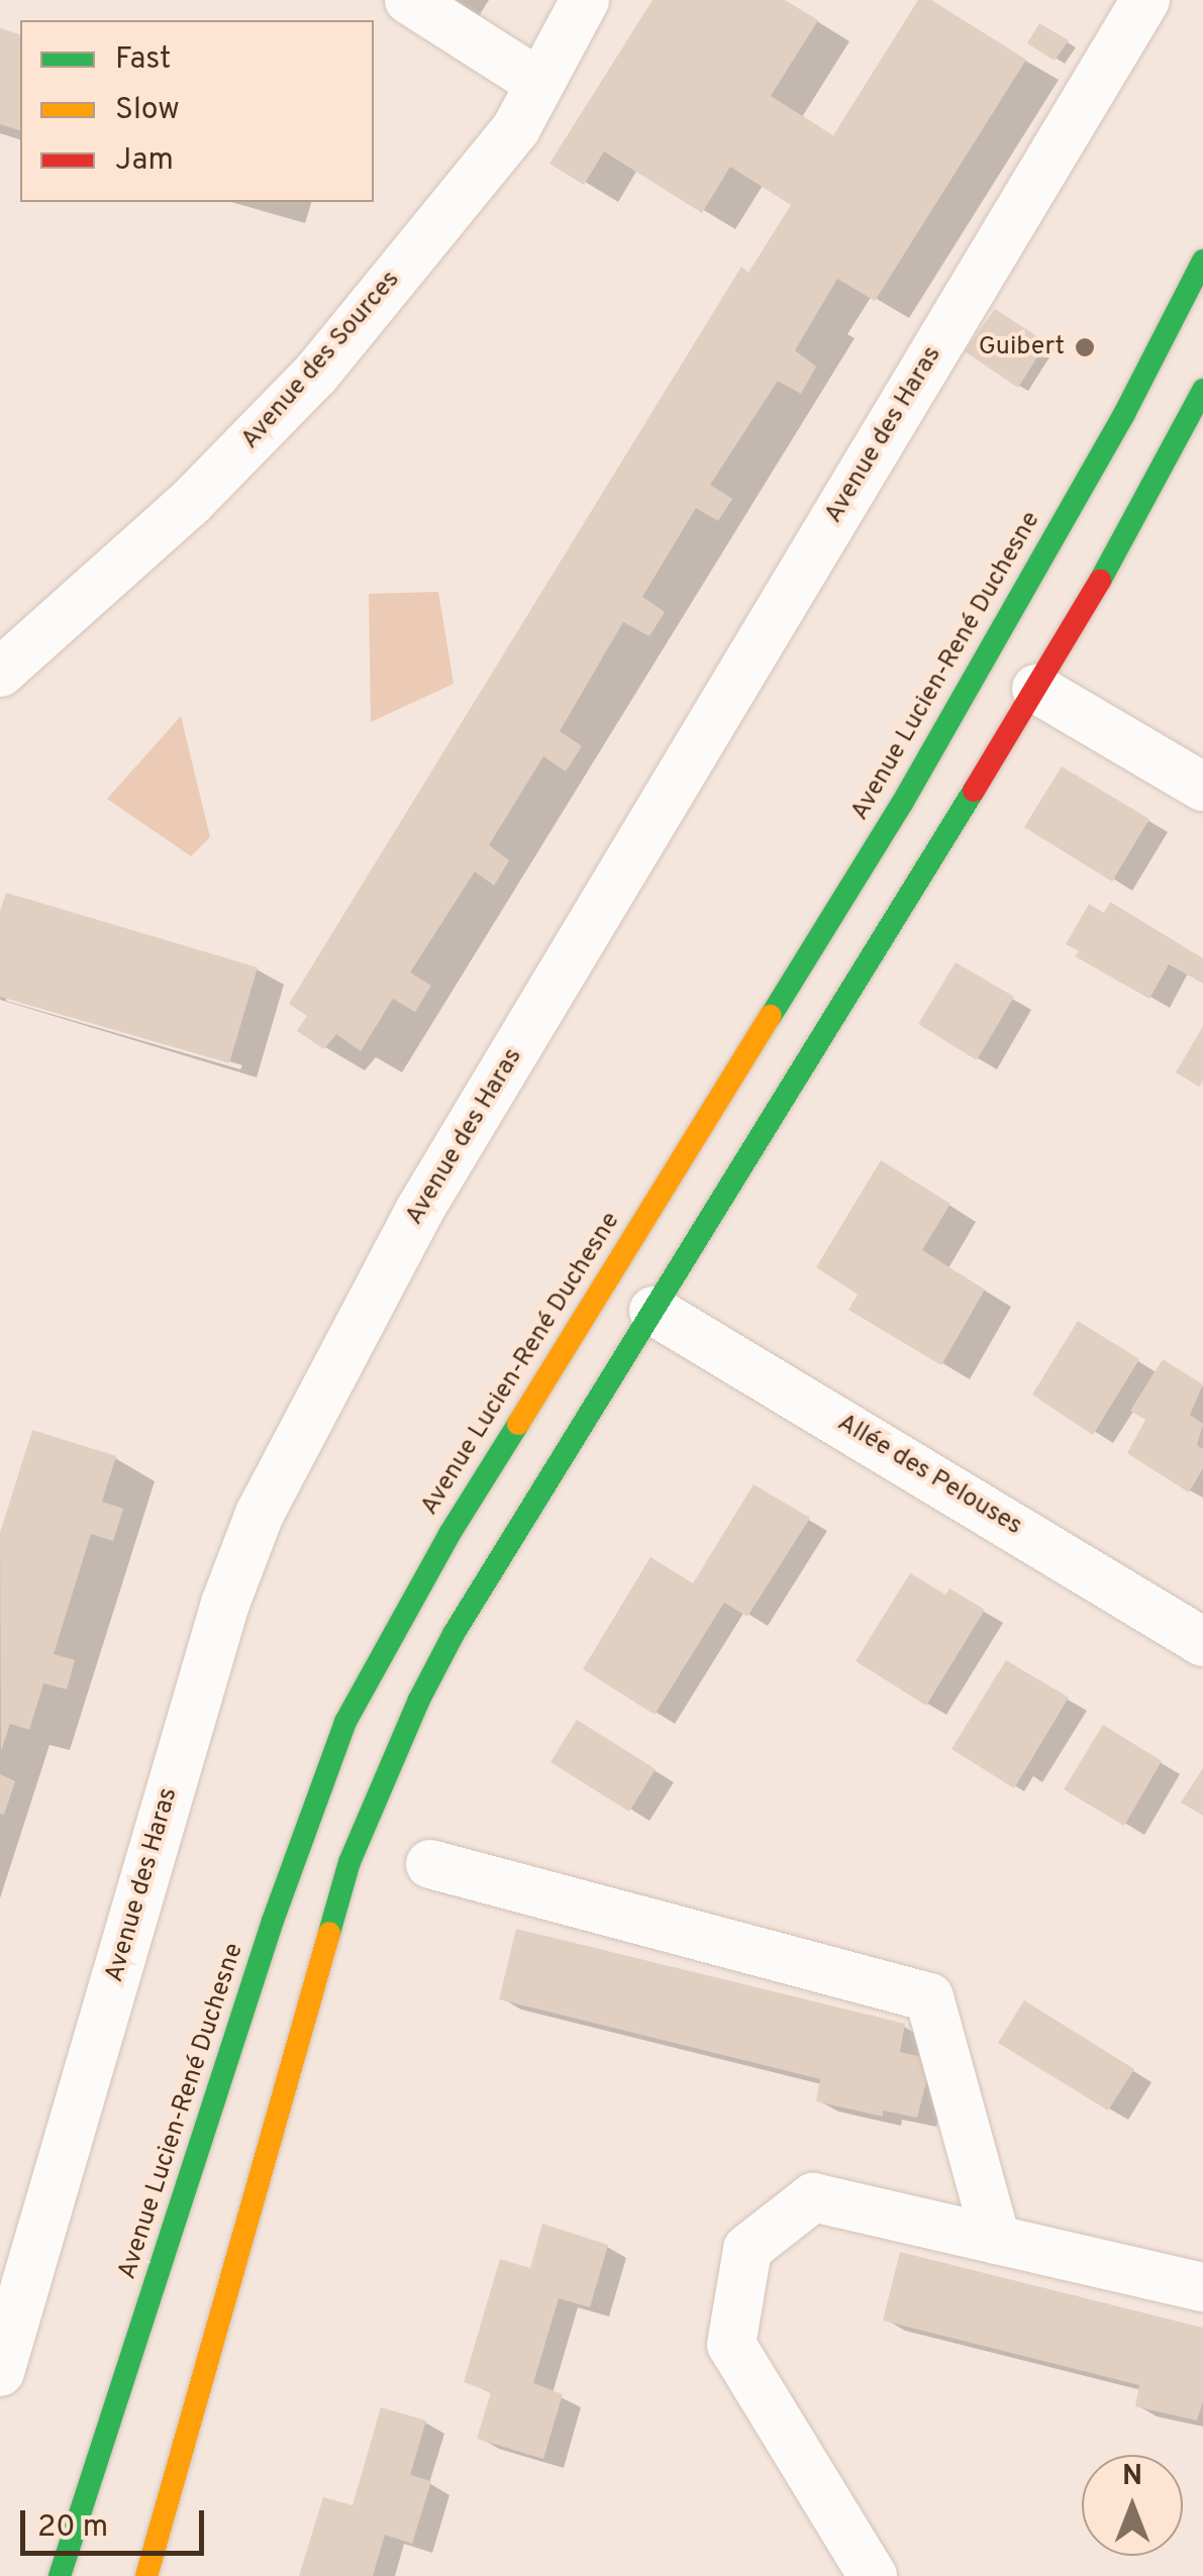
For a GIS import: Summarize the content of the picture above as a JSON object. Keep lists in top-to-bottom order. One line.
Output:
{"streets":{"main road":["Avenue Lucien-René Duchesne"],"street":["Avenue des Sources","Avenue des Haras","Allée des Pelouses"]},"places":["Guibert"],"legend":["Fast","Slow","Jam"],"scale_bar":"20 m","north":"top"}
